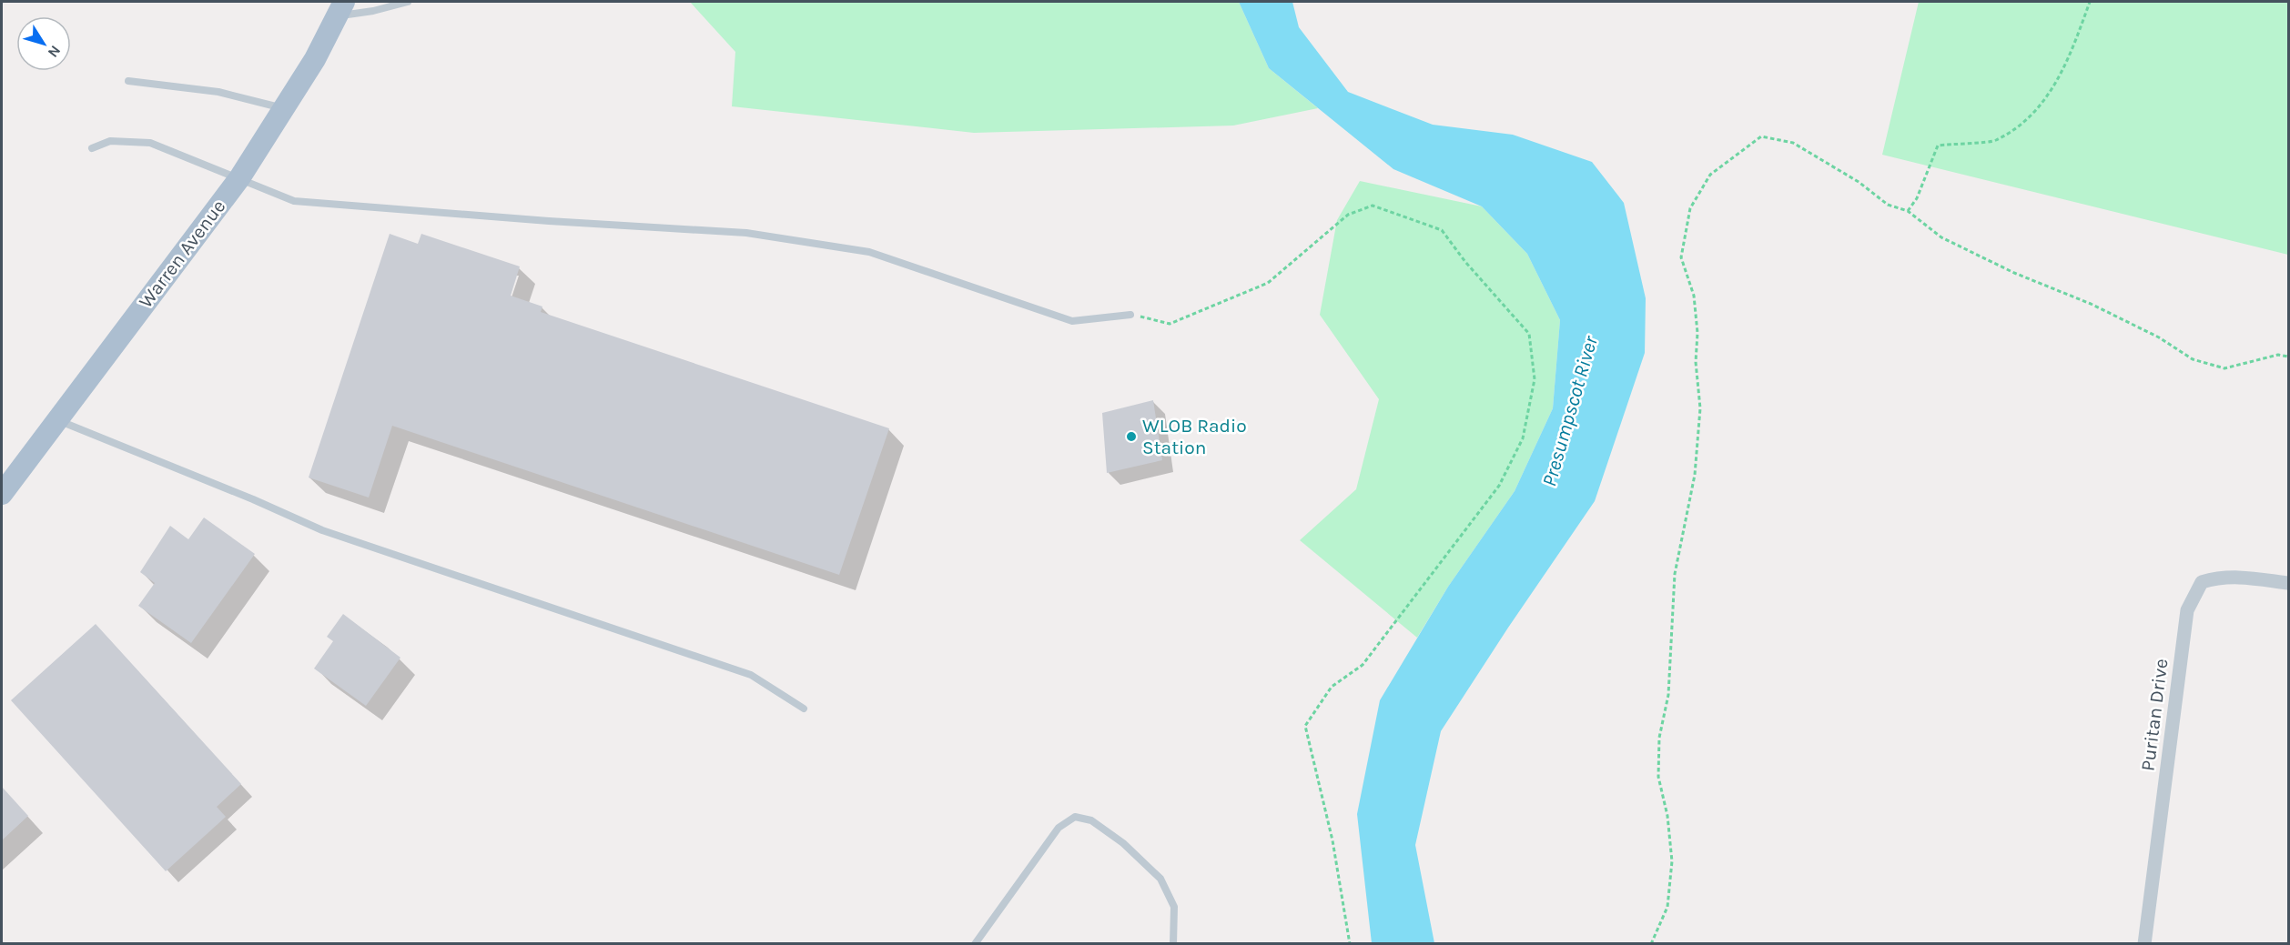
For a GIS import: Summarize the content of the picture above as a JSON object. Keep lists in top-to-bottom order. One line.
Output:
{"streets":{"main road":["Warren Avenue"],"street":["Puritan Drive"]},"water":["Presumpscot River"],"places":["WLOB Radio Station"],"north":"bottom right"}
